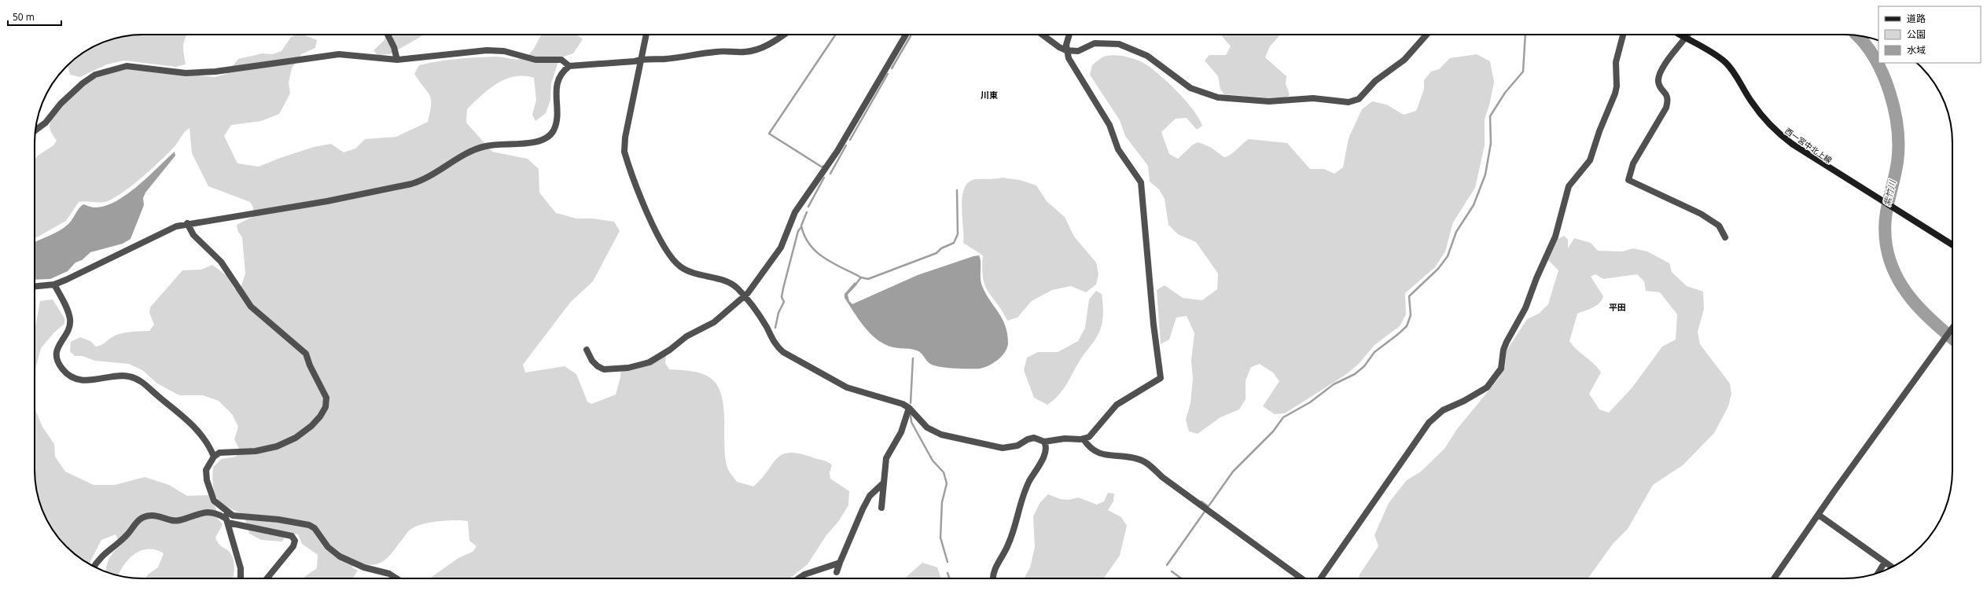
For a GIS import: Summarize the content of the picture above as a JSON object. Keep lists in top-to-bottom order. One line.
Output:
{"streets":{"main road":["西一宮中北上線"]},"districts":["川東","平田"],"water":["紫竹川"],"legend":["道路","公園","水域"],"scale_bar":"50 m"}
